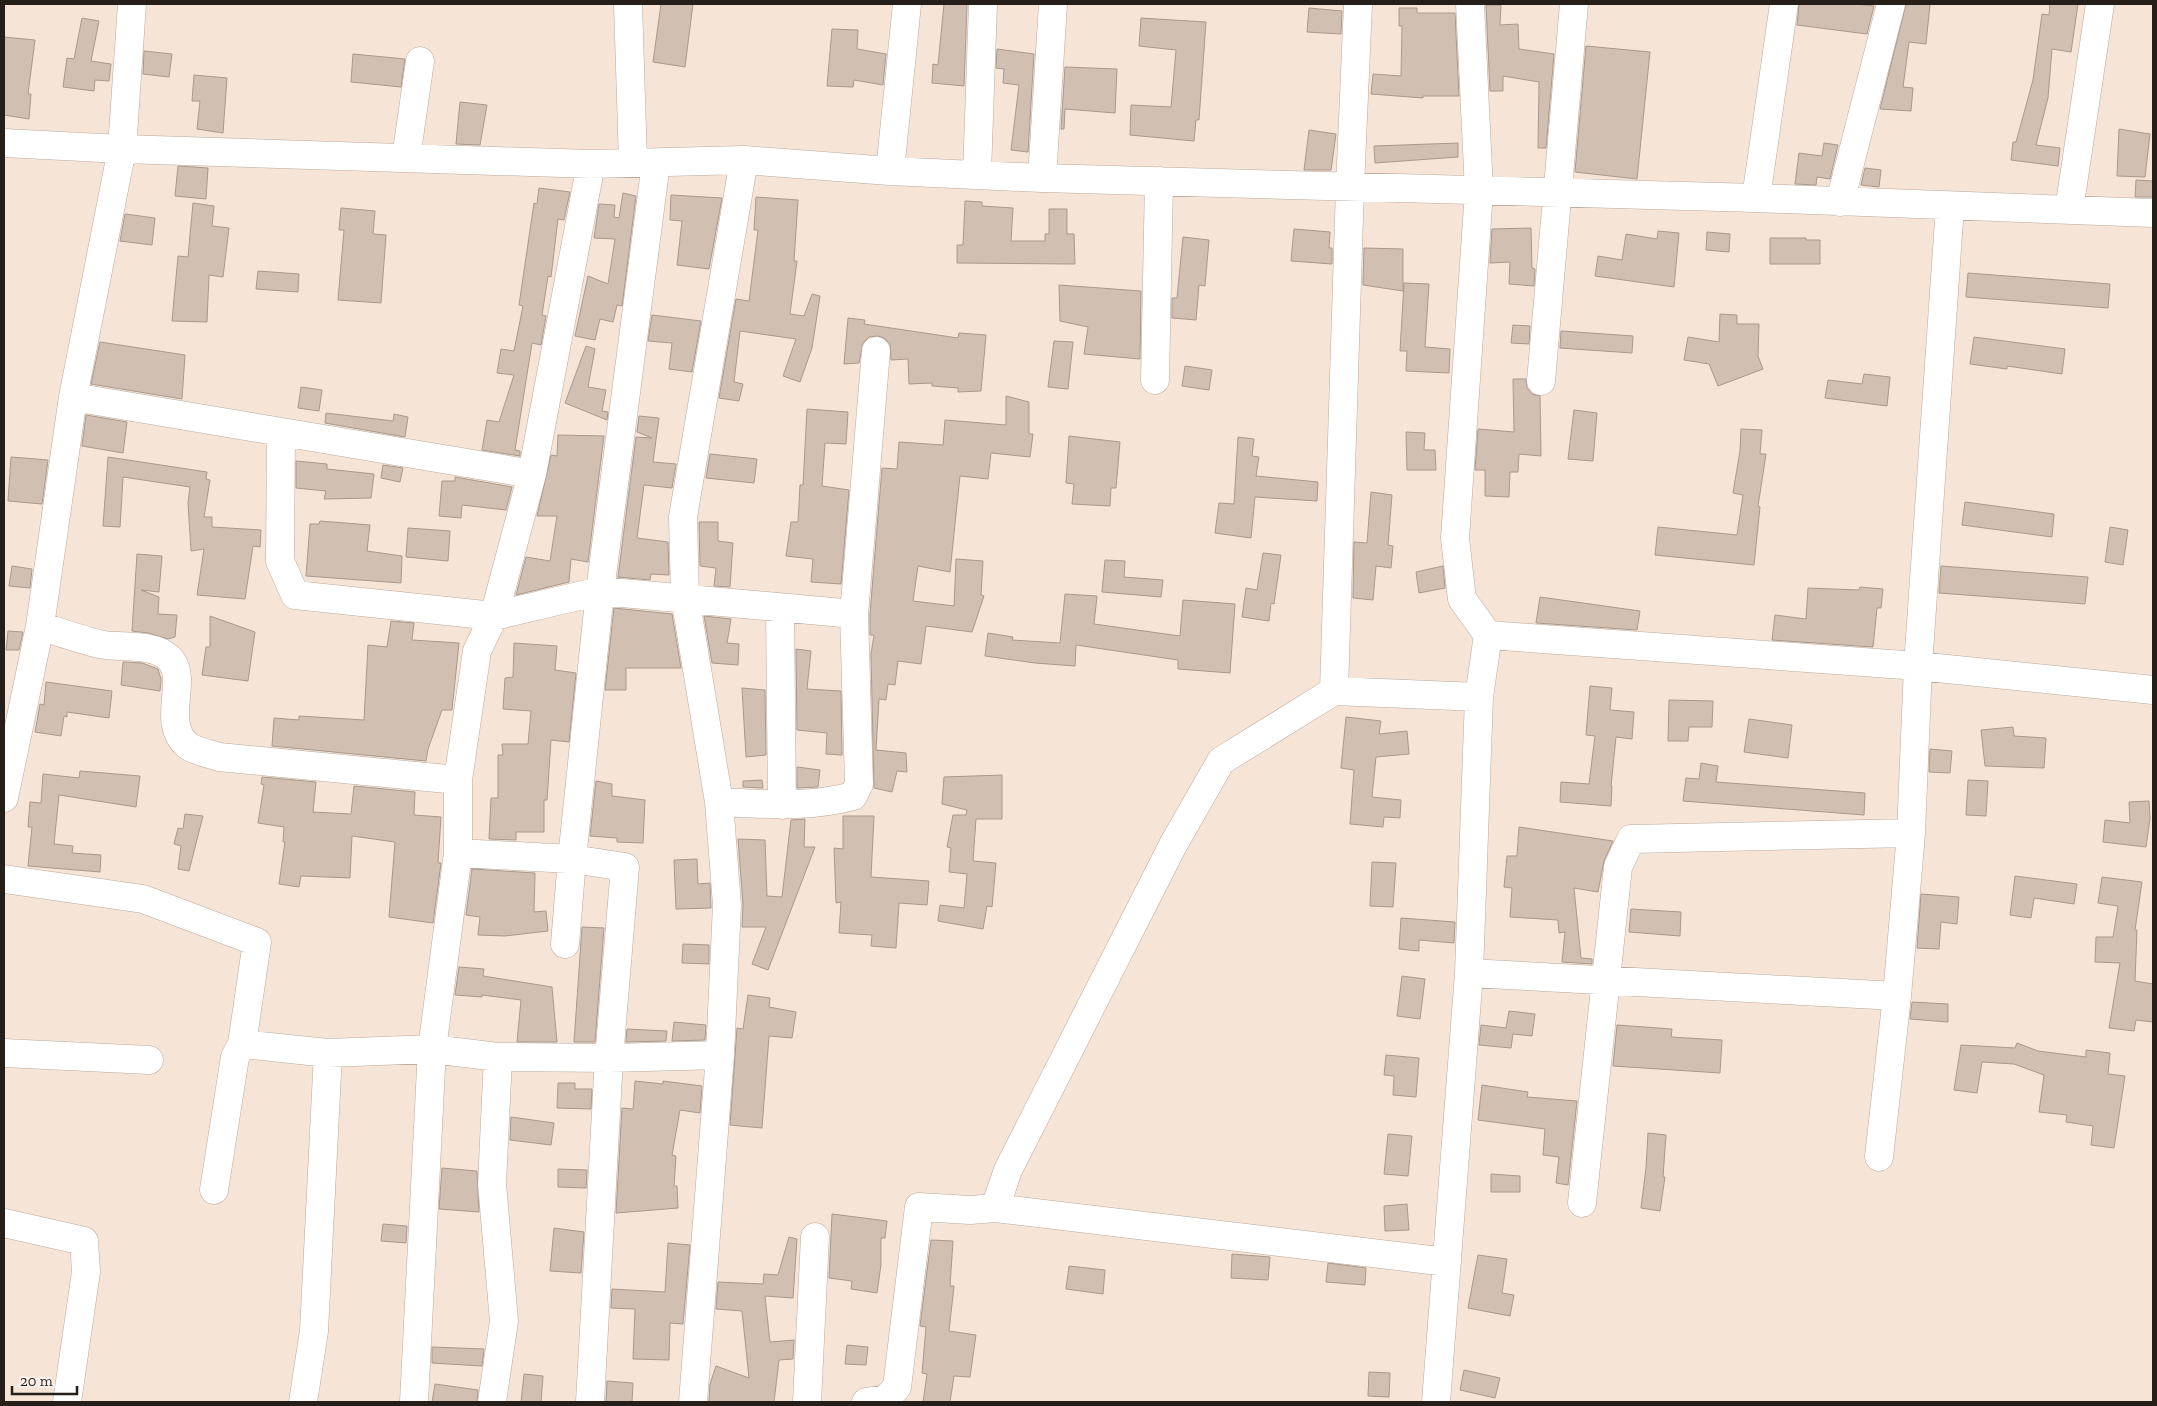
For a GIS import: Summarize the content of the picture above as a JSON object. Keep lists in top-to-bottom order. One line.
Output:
{"scale_bar":"20 m"}
